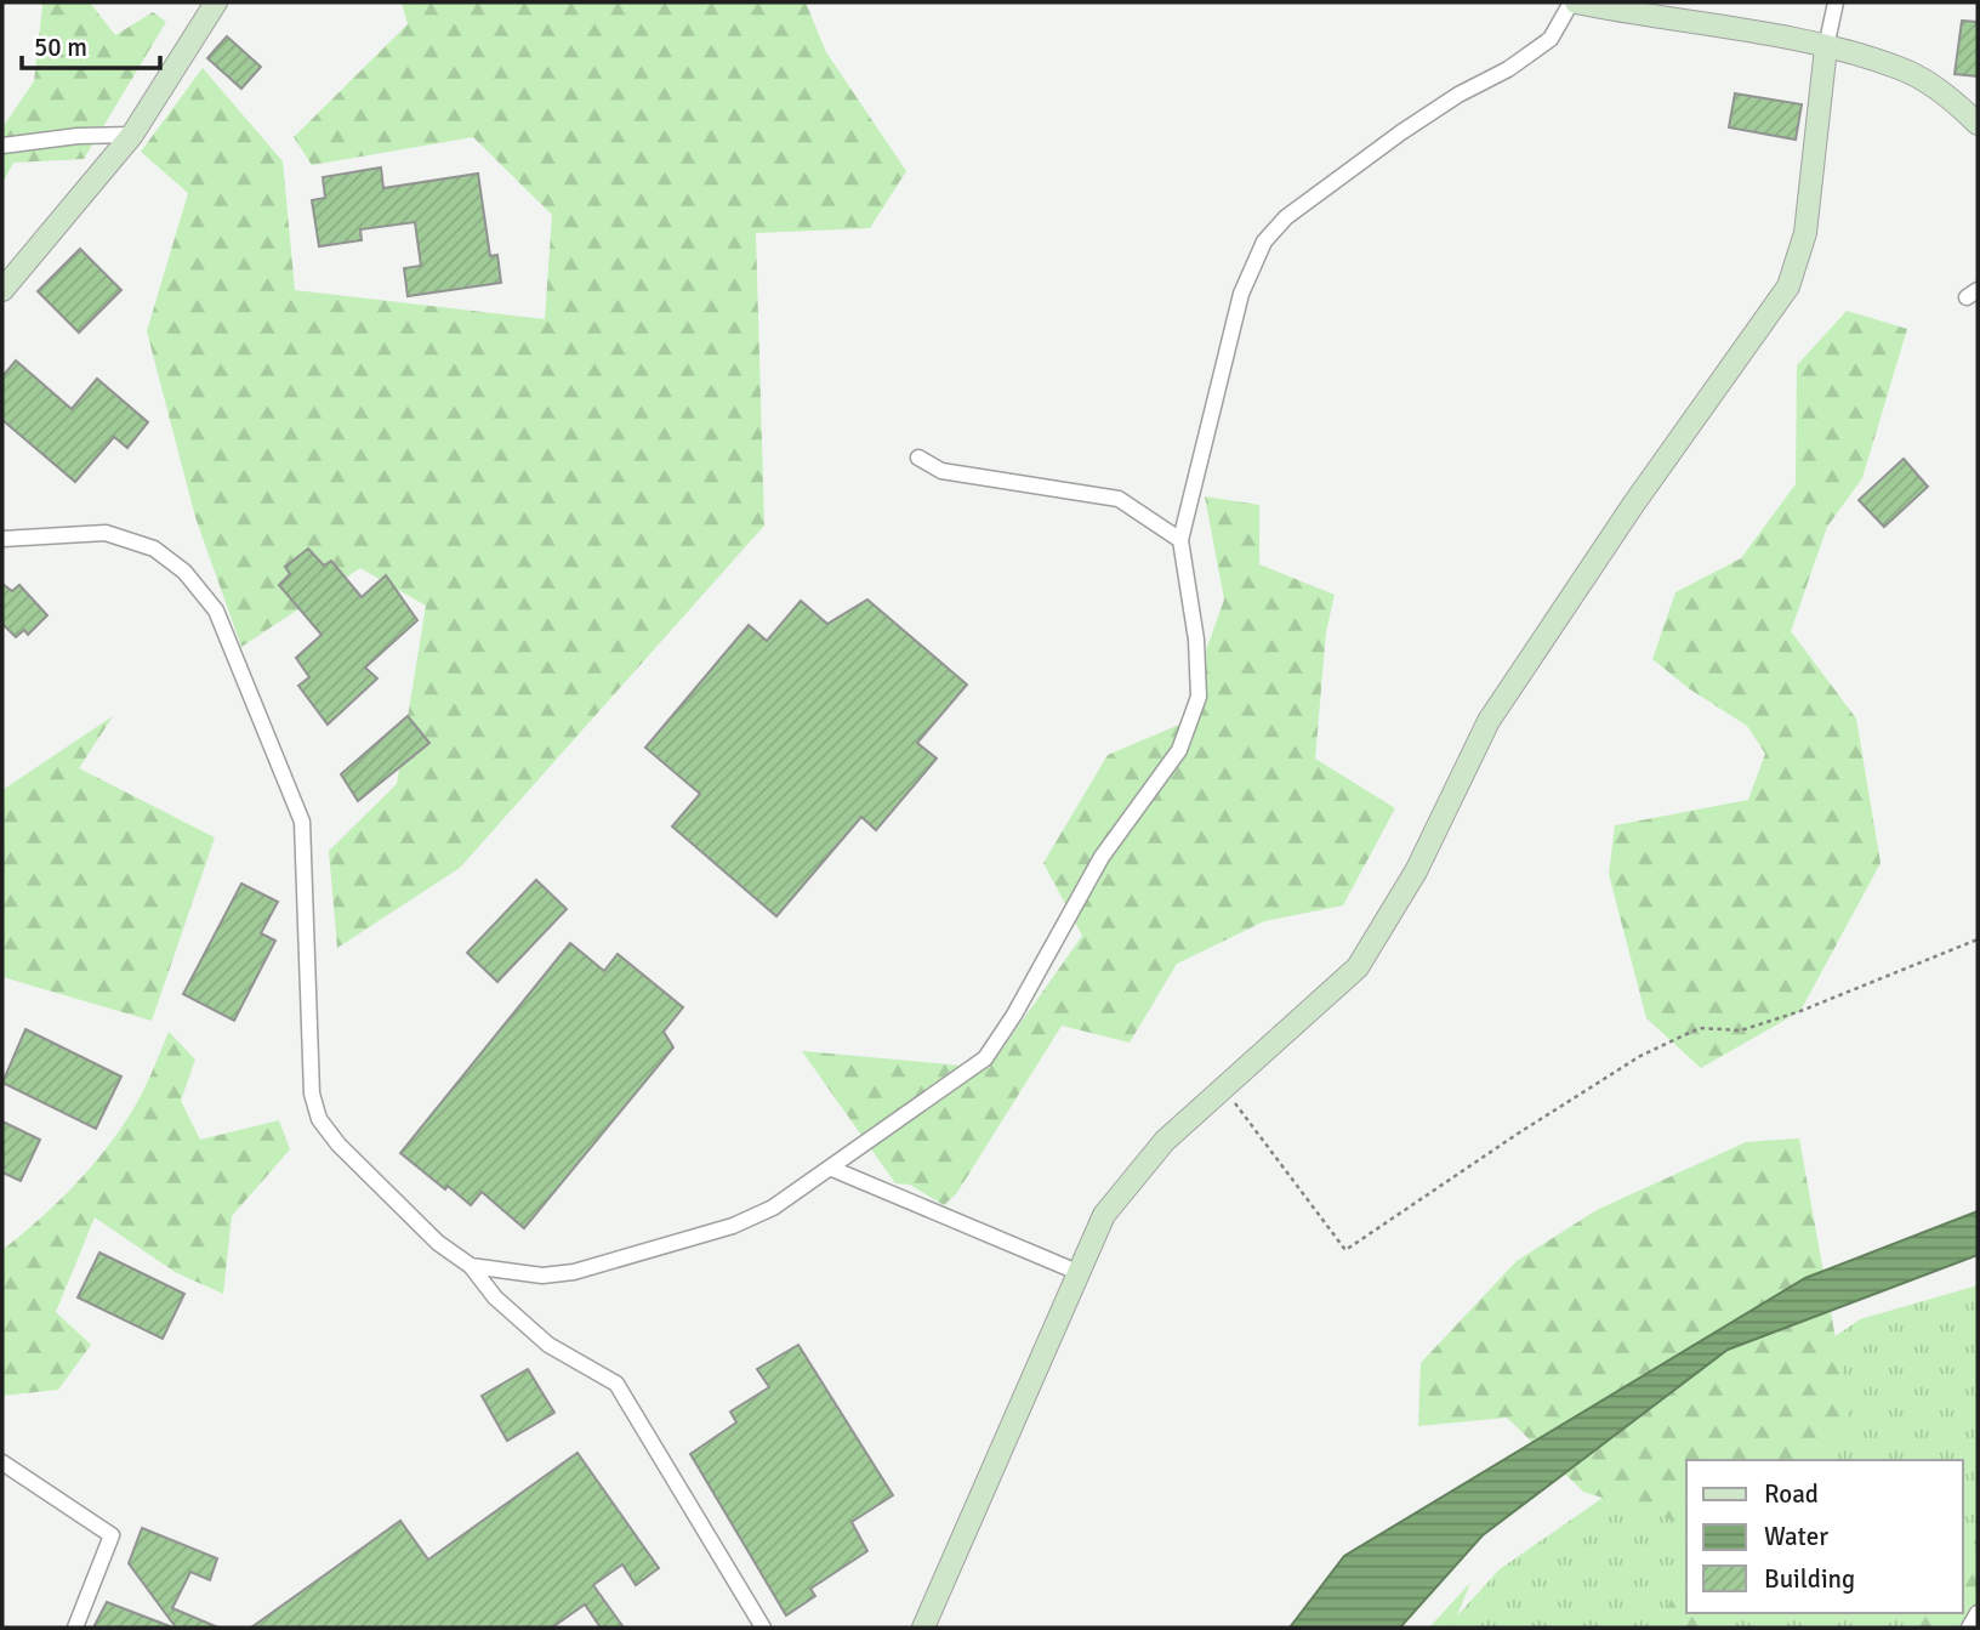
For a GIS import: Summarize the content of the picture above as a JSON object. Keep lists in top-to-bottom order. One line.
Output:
{"legend":["Road","Water","Building"],"scale_bar":"50 m"}
